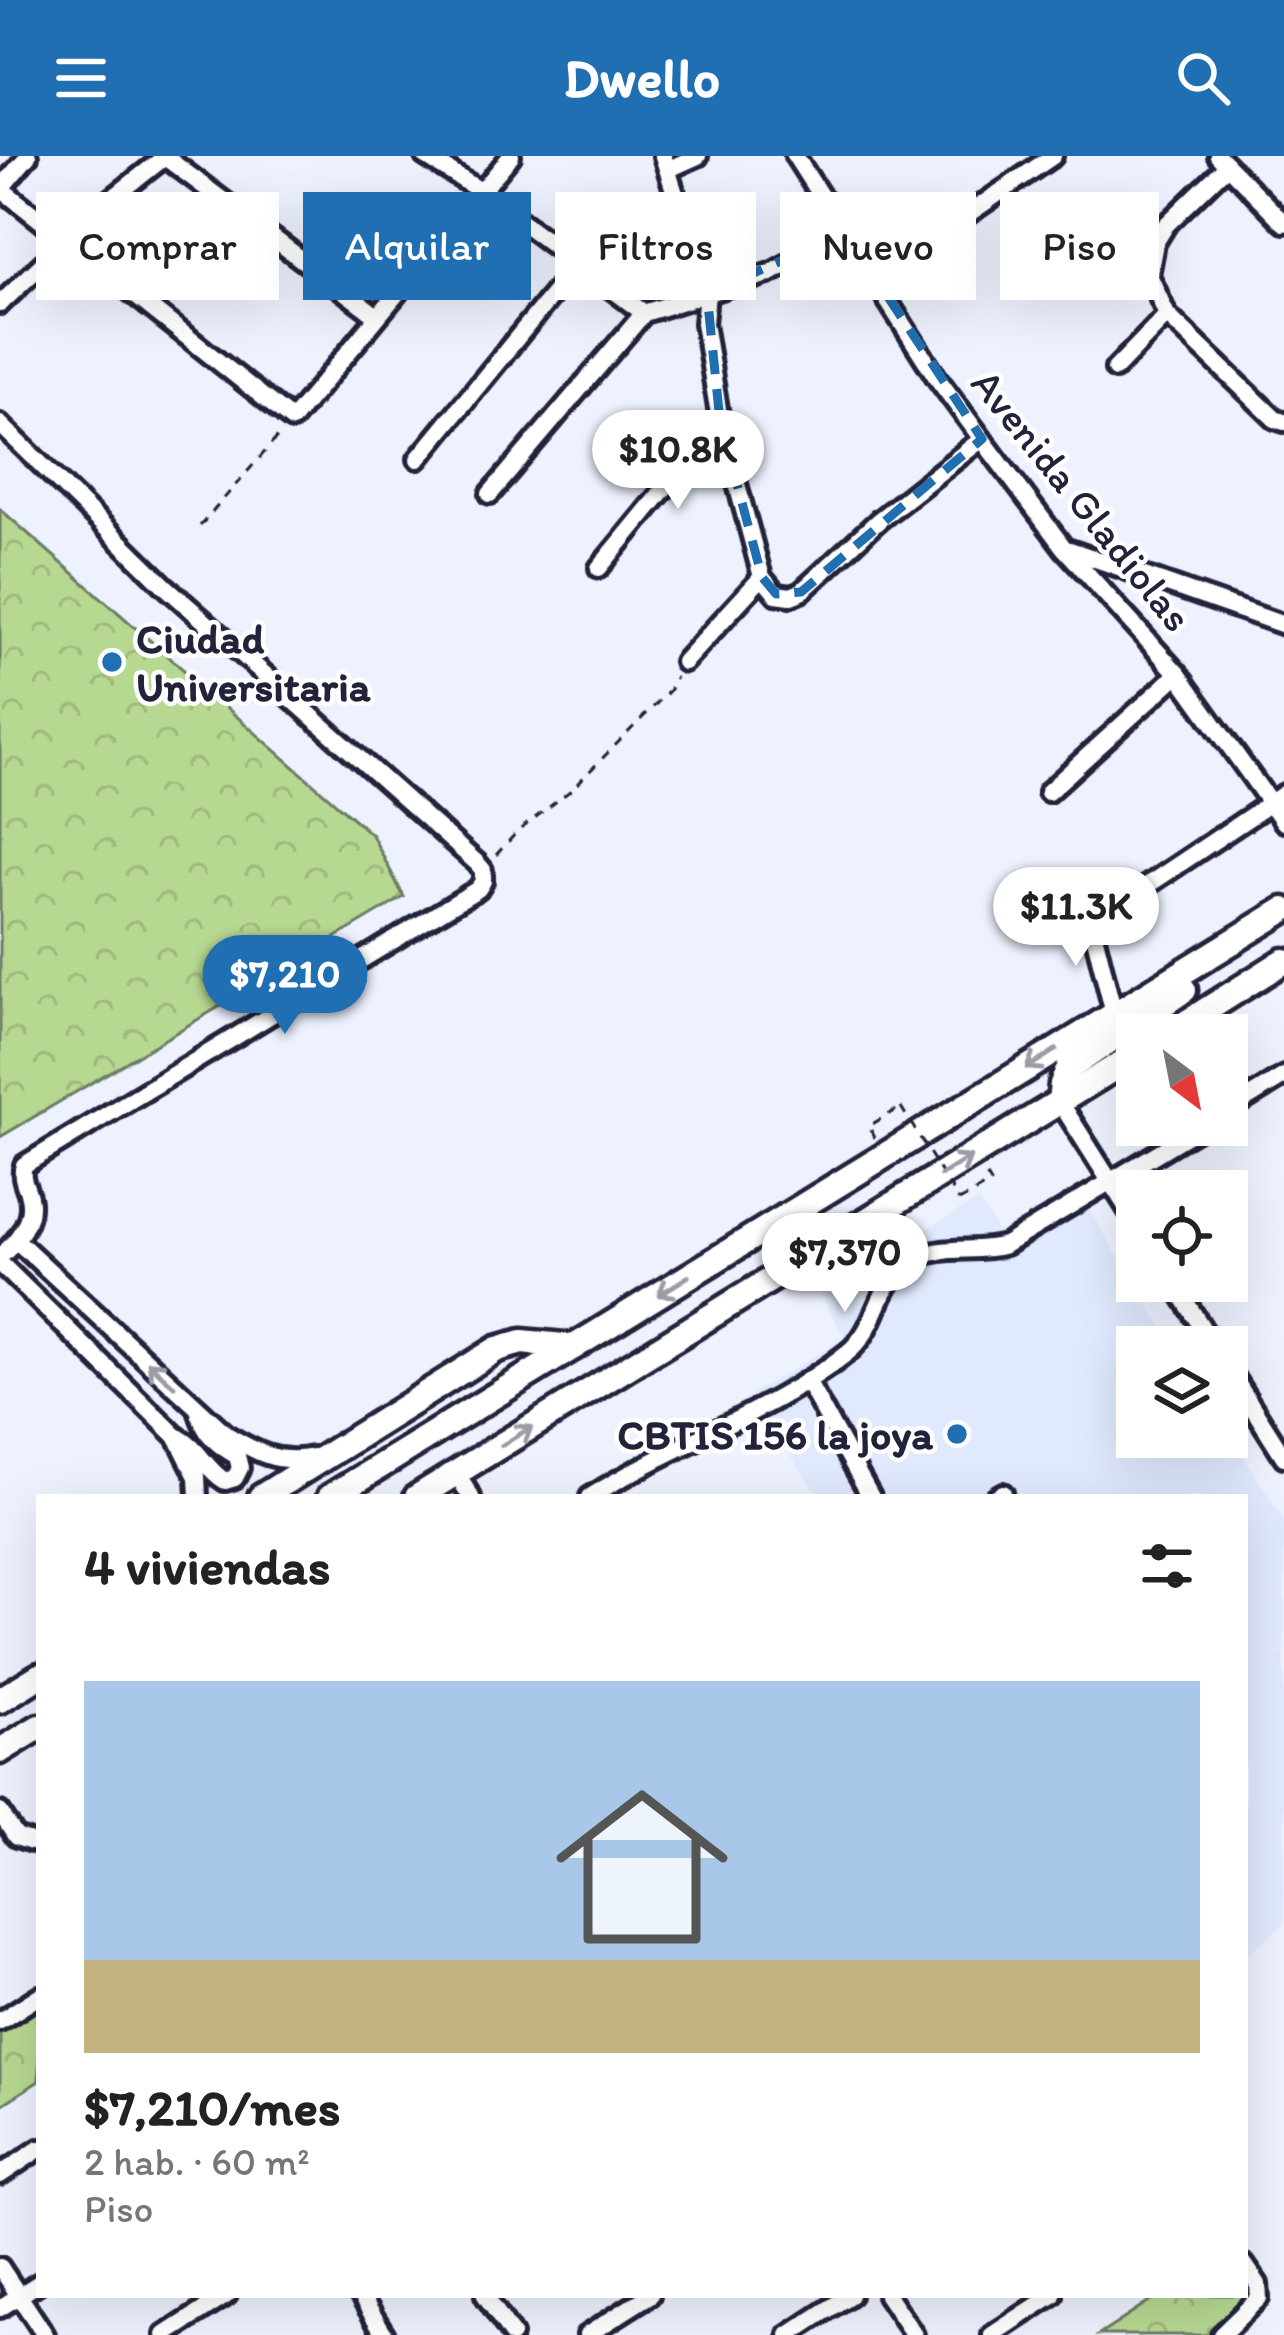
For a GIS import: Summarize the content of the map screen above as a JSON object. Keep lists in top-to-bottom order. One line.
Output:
{"streets":{"street":["Avenida Gladiolas"]},"places":["Ciudad Universitaria","CBTIS 156 la joya"],"north":"bottom right","page":{"header":"Dwello","chip":["Comprar","Alquilar","Filtros","Nuevo","Piso"],"price":["$10.8K","$11.3K","$7,210","$7,370"],"heading":"4 viviendas","list":[{"name":"$7,210/mes","note":"2 hab. · 60 m² · Piso"}]}}
